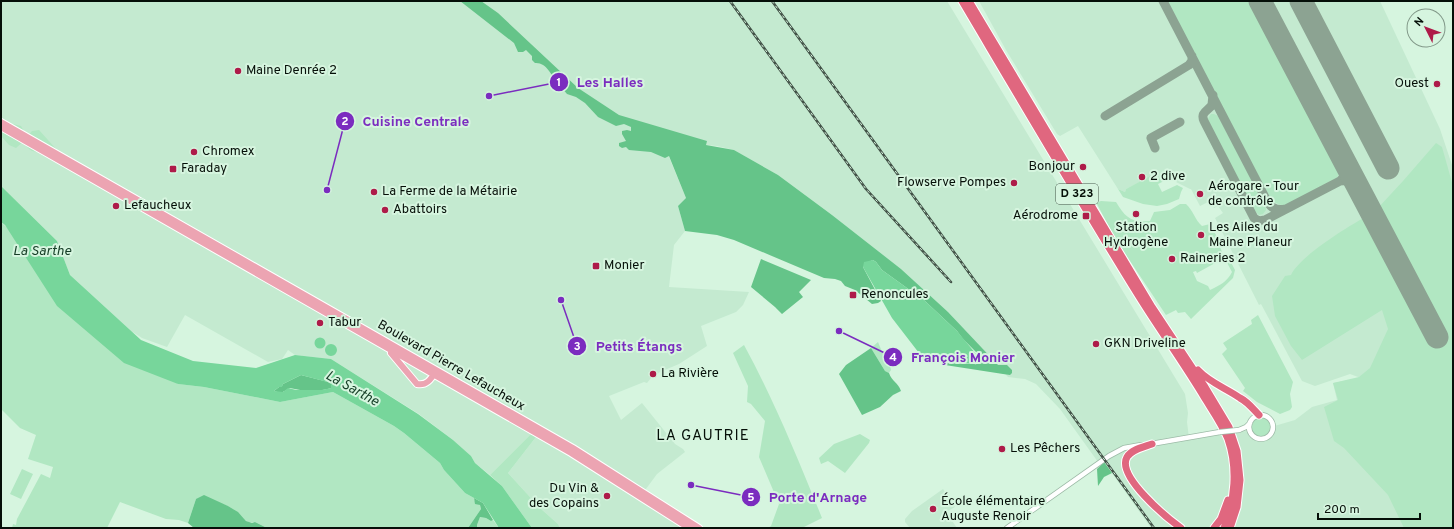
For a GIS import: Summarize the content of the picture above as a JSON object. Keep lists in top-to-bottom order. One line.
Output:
{"streets":{"highway":["D 323"],"main road":["Boulevard Pierre Lefaucheux"]},"districts":["LA GAUTRIE"],"water":["La Sarthe"],"places":{"other":["Maine Denrée 2","Ouest","Les Halles","Chromex","Bonjour","2 dive","Flowserve Pompes","Cuisine Centrale","La Ferme de la Métairie","Aérogare - Tour de contrôle","Lefaucheux","Abattoirs","Station Hydrogène","Les Ailes du Maine Planeur","Raineries 2","Petits Étangs","Tabur","François Monier","GKN Driveline","La Rivière","Les Pêchers","Porte d'Arnage","Du Vin & des Copains","École élémentaire Auguste Renoir"],"transit":["Faraday","Aérodrome","Monier","Renoncules"]},"scale_bar":"200 m","north":"top left"}
